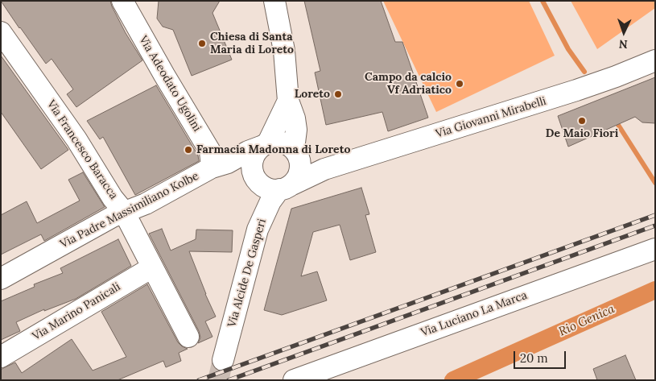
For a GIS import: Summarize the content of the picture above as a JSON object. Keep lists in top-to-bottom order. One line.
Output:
{"streets":{"street":["Via Adeodato Ugolini","Via Giovanni Mirabelli","Via Francesco Baracca","Via Padre Massimiliano Kolbe","Via Alcide De Gasperi","Via Marino Panicali","Via Luciano La Marca"]},"crossings":[["Via Adeodato Ugolini","Via Padre Massimiliano Kolbe"],["Via Giovanni Mirabelli","Via Padre Massimiliano Kolbe"],["Via Giovanni Mirabelli","Via Alcide De Gasperi"],["Via Francesco Baracca","Via Padre Massimiliano Kolbe"],["Via Francesco Baracca","Via Marino Panicali"],["Via Padre Massimiliano Kolbe","Via Alcide De Gasperi"]],"water":["Rio Genica"],"places":["Chiesa di Santa Maria di Loreto","Campo da calcio Vf Adriatico","Loreto","De Maio Fiori","Farmacia Madonna di Loreto"],"scale_bar":"20 m","north":"bottom"}
